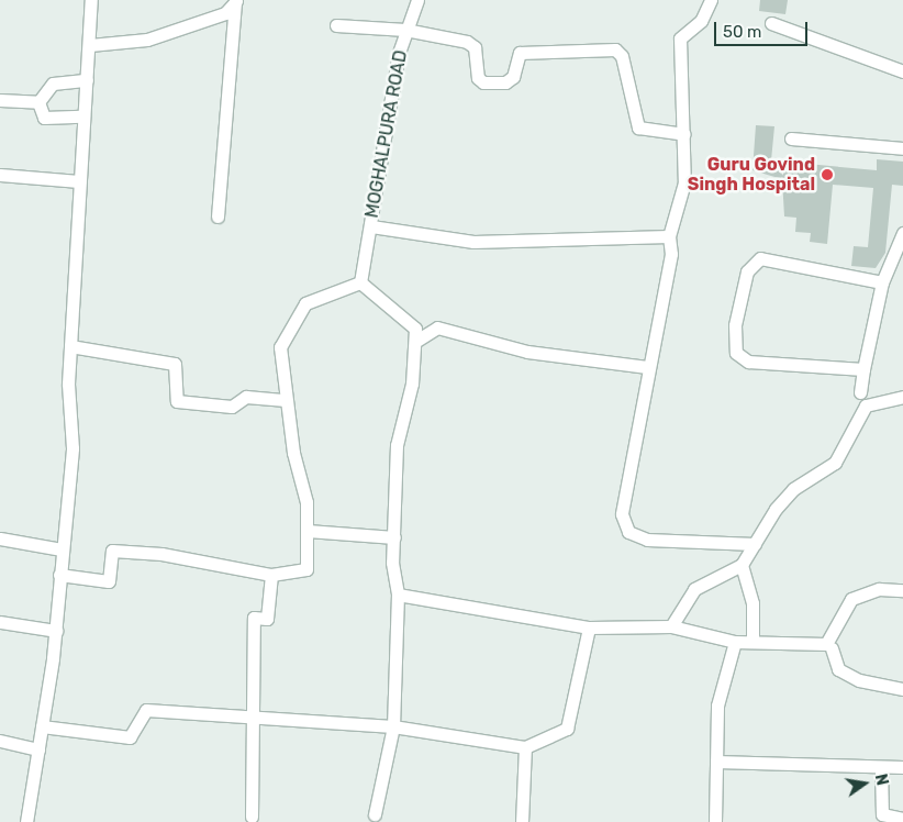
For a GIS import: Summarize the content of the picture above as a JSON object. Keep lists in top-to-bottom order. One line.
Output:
{"streets":{"street":["MOGHALPURA ROAD"]},"places":["Guru Govind Singh Hospital"],"scale_bar":"50 m","north":"right"}
